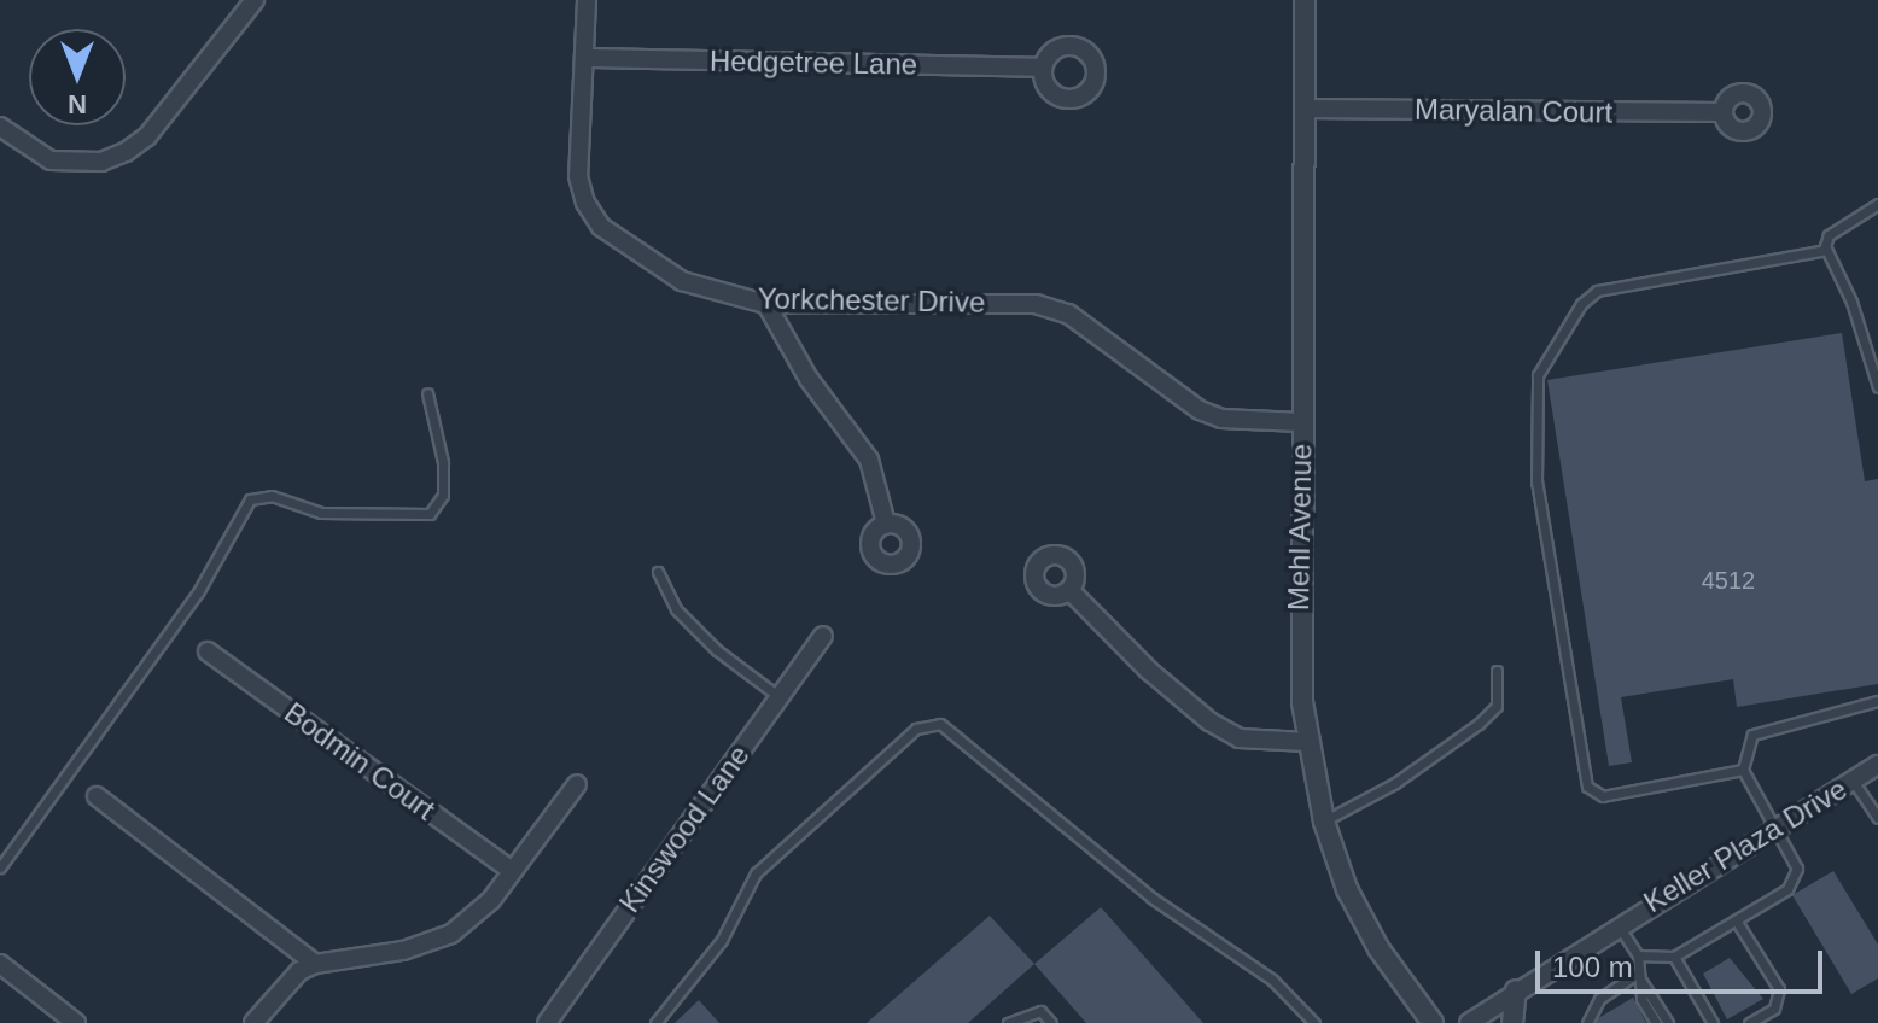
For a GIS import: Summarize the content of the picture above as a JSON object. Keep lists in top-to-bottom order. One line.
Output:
{"streets":{"street":["Hedgetree Lane","Maryalan Court","Yorkchester Drive","Mehl Avenue","Bodmin Court","Kinswood Lane","Keller Plaza Drive"]},"crossings":[["Hedgetree Lane","Yorkchester Drive"],["Maryalan Court","Mehl Avenue"],["Yorkchester Drive","Mehl Avenue"]],"house_numbers":["4512"],"scale_bar":"100 m","north":"bottom"}
